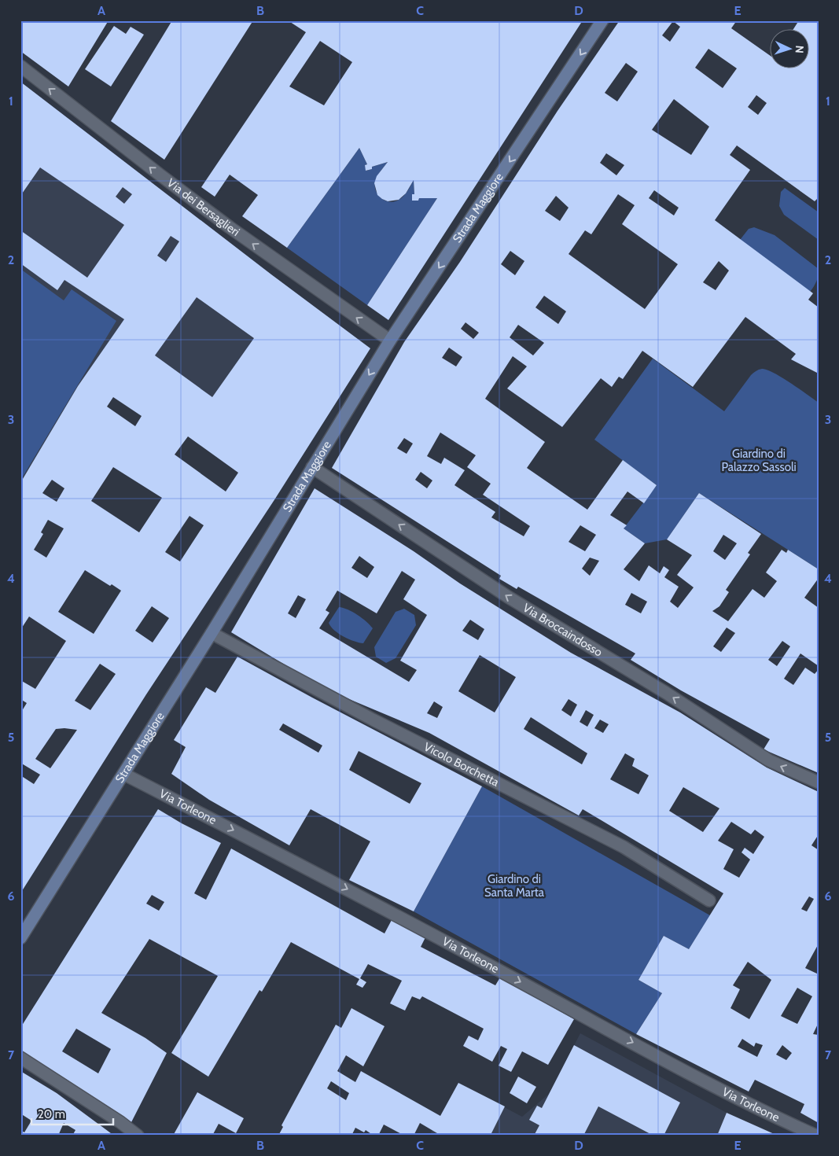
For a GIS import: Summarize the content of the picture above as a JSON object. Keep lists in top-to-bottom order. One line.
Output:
{"streets":{"street":["Via dei Bersaglieri","Strada Maggiore","Via Broccaindosso","Vicolo Borchetta","Via Torleone"]},"crossings":[["Via dei Bersaglieri","Strada Maggiore"],["Strada Maggiore","Via Broccaindosso"],["Strada Maggiore","Vicolo Borchetta"],["Strada Maggiore","Via Torleone"]],"one_way":["Via dei Bersaglieri","Strada Maggiore","Via Broccaindosso","Via Torleone"],"parks":["Giardino di Palazzo Sassoli","Giardino di Santa Marta"],"scale_bar":"20 m","north":"right","grid":{"columns":["A","B","C","D","E"],"rows":["1","2","3","4","5","6","7"]}}
